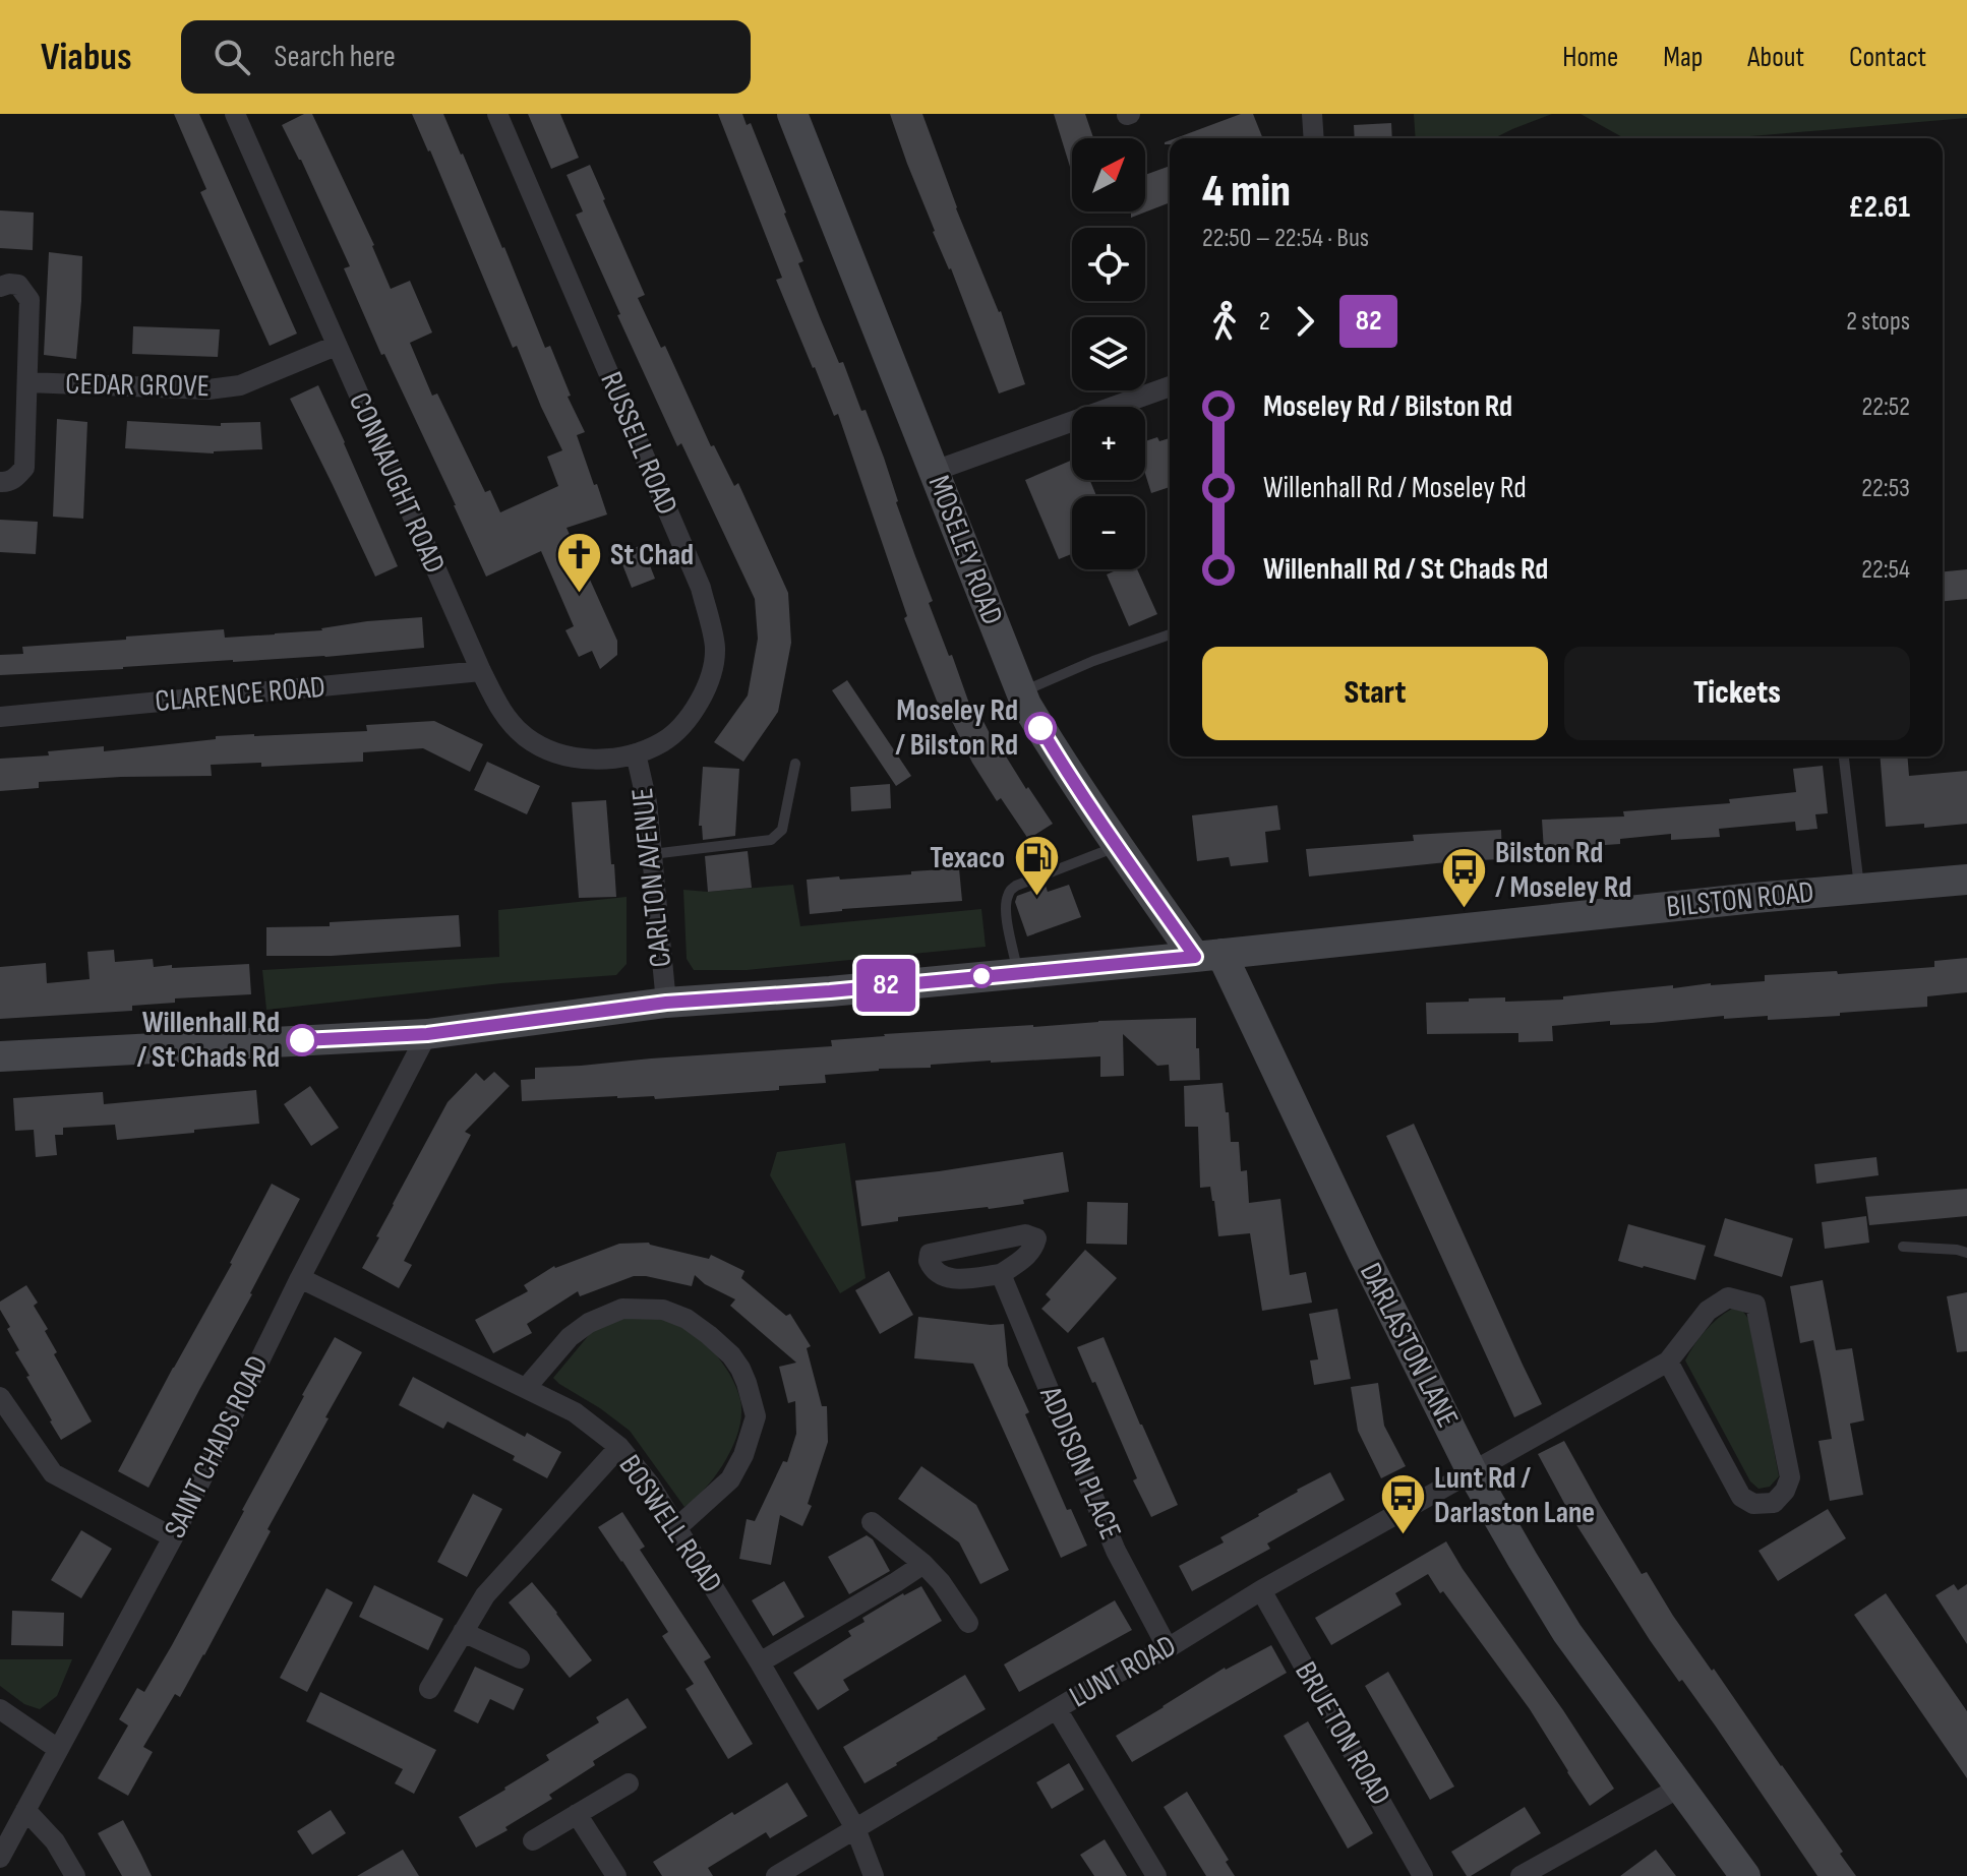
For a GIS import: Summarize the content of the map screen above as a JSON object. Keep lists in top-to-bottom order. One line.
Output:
{"streets":{"street":["CEDAR GROVE","RUSSELL ROAD","CONNAUGHT ROAD","MOSELEY ROAD","CLARENCE ROAD","CARLTON AVENUE","BILSTON ROAD","DARLASTON LANE","SAINT CHADS ROAD","ADDISON PLACE","BOSWELL ROAD","LUNT ROAD","BRUETON ROAD"]},"crossings":[["CEDAR GROVE","CONNAUGHT ROAD"],["RUSSELL ROAD","CONNAUGHT ROAD"],["RUSSELL ROAD","CARLTON AVENUE"],["CONNAUGHT ROAD","CLARENCE ROAD"],["CONNAUGHT ROAD","CARLTON AVENUE"],["MOSELEY ROAD","BILSTON ROAD"],["MOSELEY ROAD","DARLASTON LANE"],["CARLTON AVENUE","BILSTON ROAD"],["BILSTON ROAD","DARLASTON LANE"],["BILSTON ROAD","SAINT CHADS ROAD"],["DARLASTON LANE","LUNT ROAD"],["SAINT CHADS ROAD","BOSWELL ROAD"],["ADDISON PLACE","LUNT ROAD"],["BOSWELL ROAD","LUNT ROAD"],["LUNT ROAD","BRUETON ROAD"]],"places":{"church":["St Chad"],"other":["Moseley Rd / Bilston Rd","Willenhall Rd / St Chads Rd"],"fuel station":["Texaco"],"bus stop":["Bilston Rd / Moseley Rd","Lunt Rd / Darlaston Lane"]},"lines":["bus line 82"],"north":"top right","page":{"header":"Viabus","search":"Search here","nav":["Home","Map","About","Contact"],"on_map":"82","map_buttons":["+","−"],"heading":["4 min","22:50 – 22:54 · Bus","£2.61"],"legs":["2","82","2 stops"],"list":[{"name":"Moseley Rd / Bilston Rd","value":"22:52"},{"name":"Willenhall Rd / Moseley Rd","value":"22:53"},{"name":"Willenhall Rd / St Chads Rd","value":"22:54"}],"buttons":["Start","Tickets"]}}
